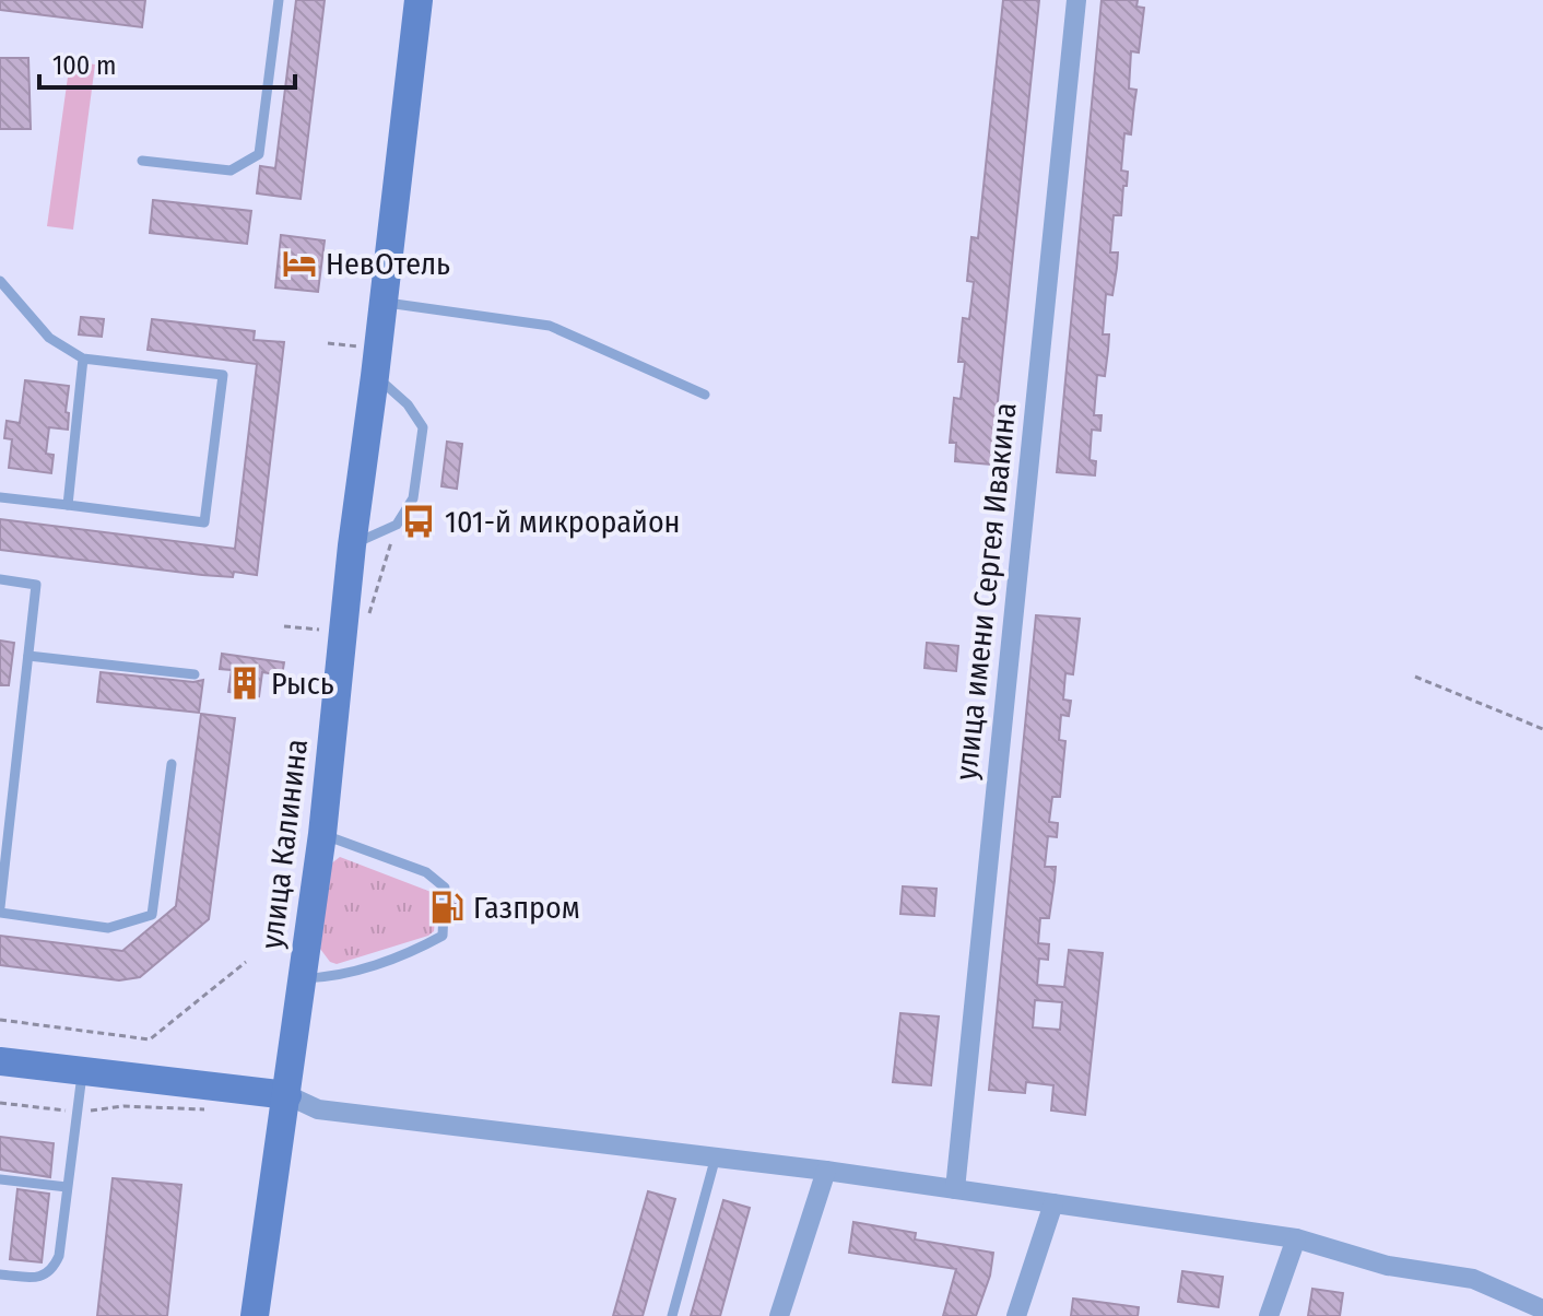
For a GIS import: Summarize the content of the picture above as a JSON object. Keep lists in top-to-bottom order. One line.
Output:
{"streets":{"main road":["улица Калинина"],"street":["улица имени Сергея Ивакина"]},"places":{"hotel":["НевОтель"],"bus stop":["101-й микрорайон"],"building":["Рысь"],"fuel station":["Газпром"]},"scale_bar":"100 m"}
